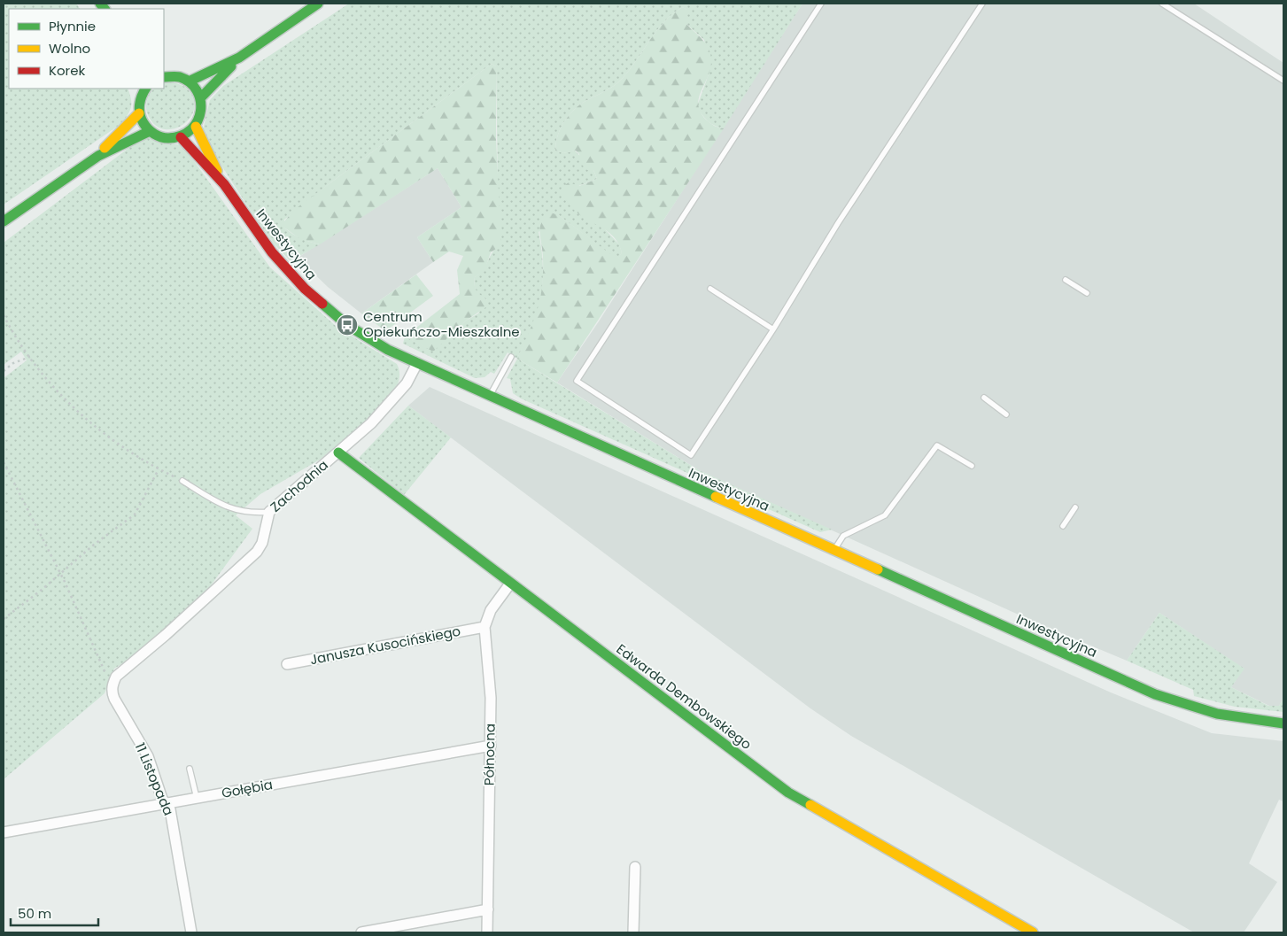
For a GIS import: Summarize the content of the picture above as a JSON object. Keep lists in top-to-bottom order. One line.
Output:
{"streets":{"street":["Inwestycyjna","Zachodnia","Janusza Kusocińskiego","Edwarda Dembowskiego","Północna","11 Listopada","Gołębia"]},"crossings":[["Inwestycyjna","Zachodnia"],["Zachodnia","Edwarda Dembowskiego"],["Zachodnia","11 Listopada"],["Janusza Kusocińskiego","Północna"],["Edwarda Dembowskiego","Północna"],["Północna","Gołębia"],["11 Listopada","Gołębia"]],"places":{"bus stop":["Centrum Opiekuńczo-Mieszkalne"]},"legend":["Płynnie","Wolno","Korek"],"scale_bar":"50 m"}
